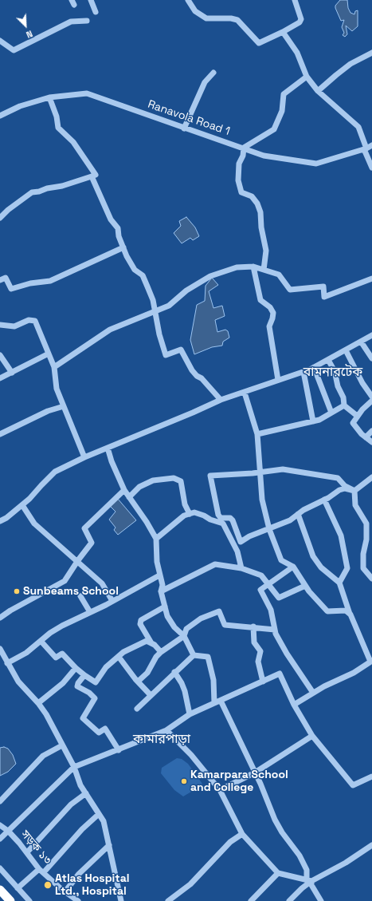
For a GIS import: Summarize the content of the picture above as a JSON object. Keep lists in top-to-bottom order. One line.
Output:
{"streets":{"street":["Ranavola Road 1","সড়ক ১৩"]},"districts":["বামনারটেক","কামারপাড়া"],"places":["Sunbeams School","Kamarpara School and College","Atlas Hospital Ltd., Hospital"],"north":"bottom right"}
